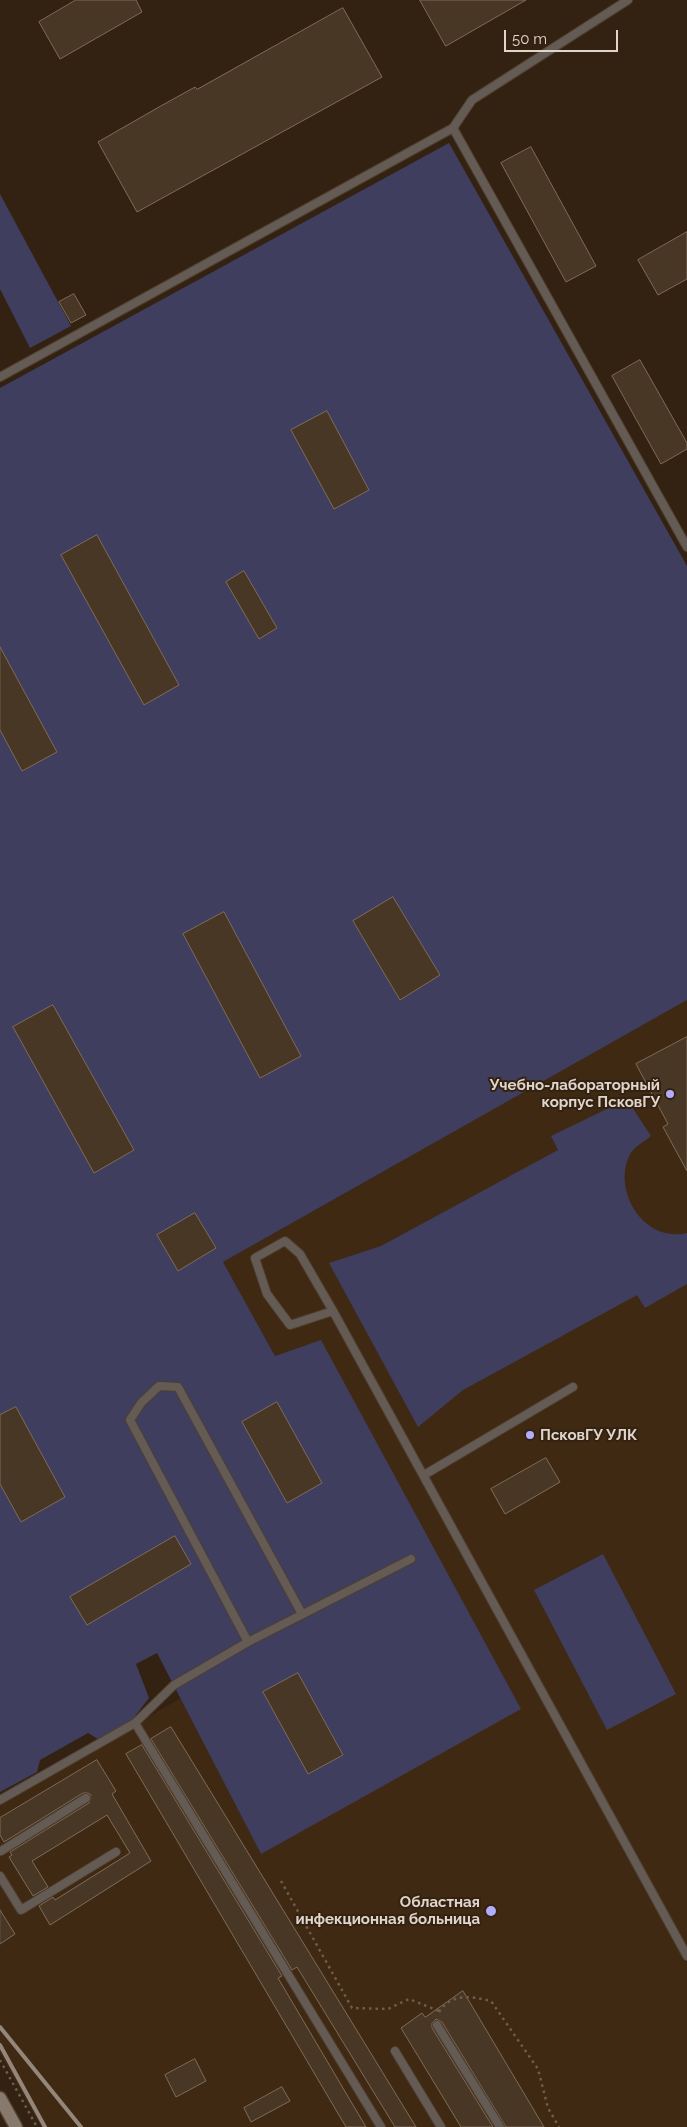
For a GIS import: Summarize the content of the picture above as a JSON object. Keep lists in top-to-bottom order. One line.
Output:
{"places":["Учебно-лабораторный корпус ПсковГУ","ПсковГУ УЛК","Областная инфекционная больница"],"scale_bar":"50 m"}
